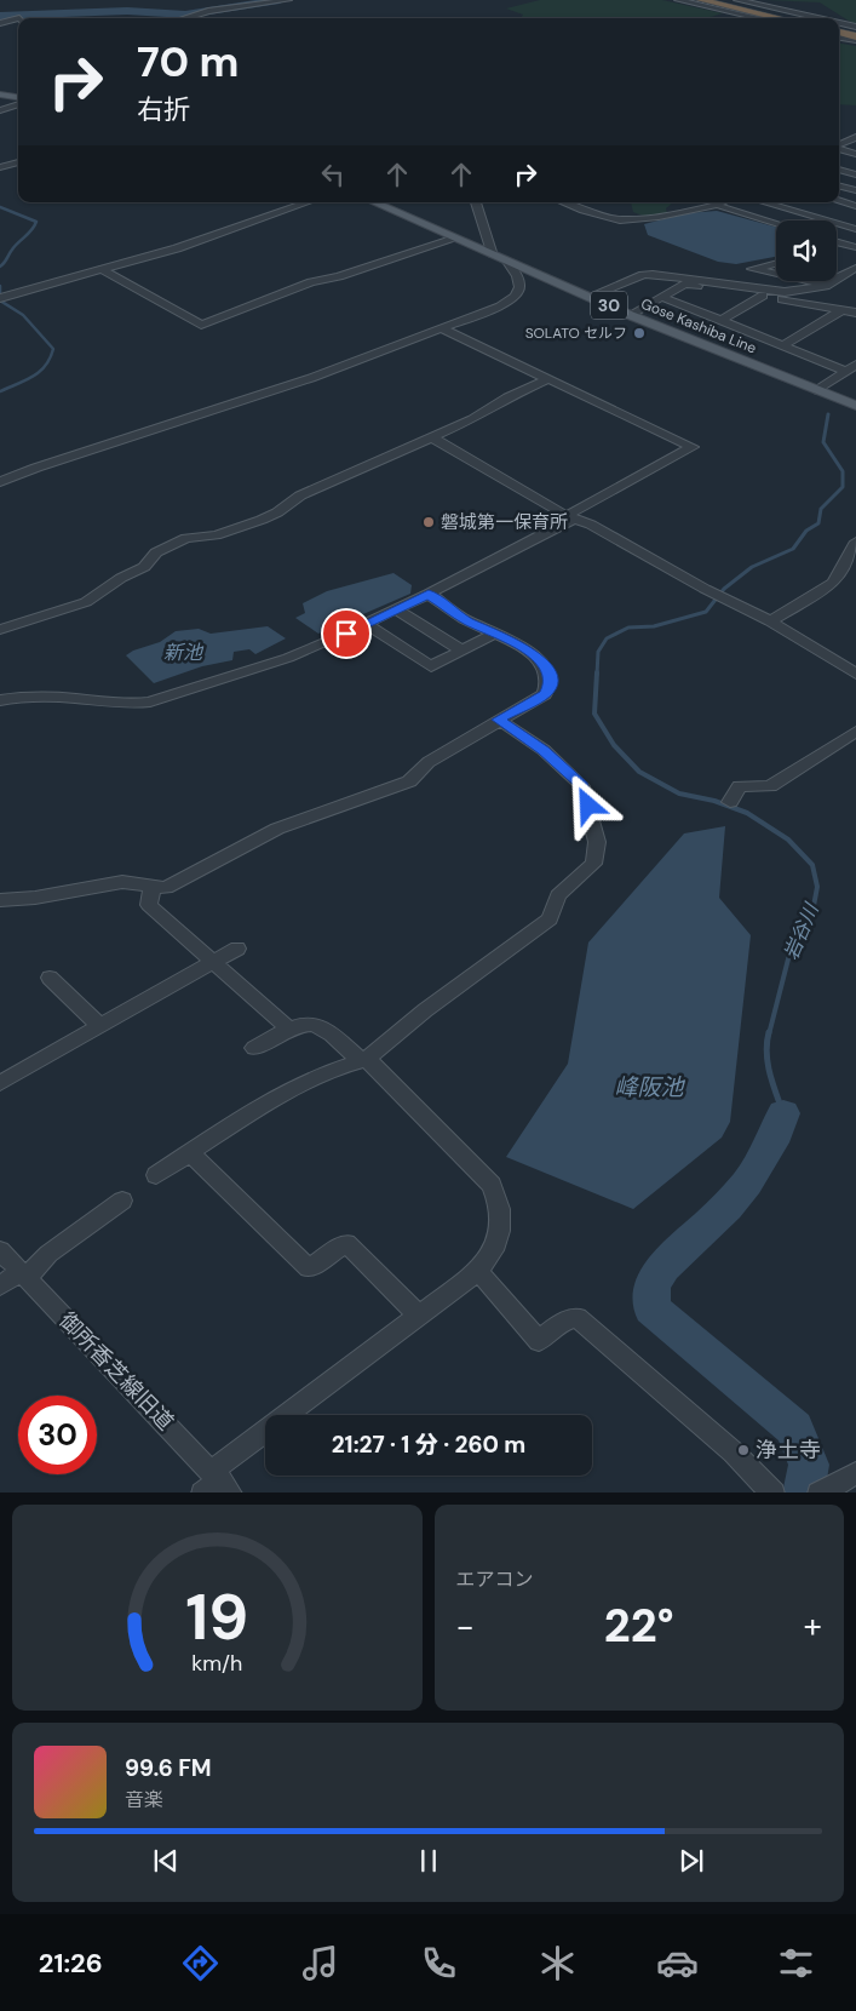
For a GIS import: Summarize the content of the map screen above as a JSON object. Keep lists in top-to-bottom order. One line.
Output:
{"streets":{"main road":["30","Gose Kashiba Line"],"street":["御所香芝線旧道"]},"water":["新池","岩谷川","峰阪池"],"places":["SOLATO セルフ","磐城第一保育所","浄土寺"],"page":{"turn":["70 m","右折"],"limit":"30","trip":"21:27 · 1 分 · 260 m","tile":"エアコン","heat":["−","22°","+"],"song":["99.6 FM","音楽"],"tabs":"21:26","gauge":["19","km/h"]}}
